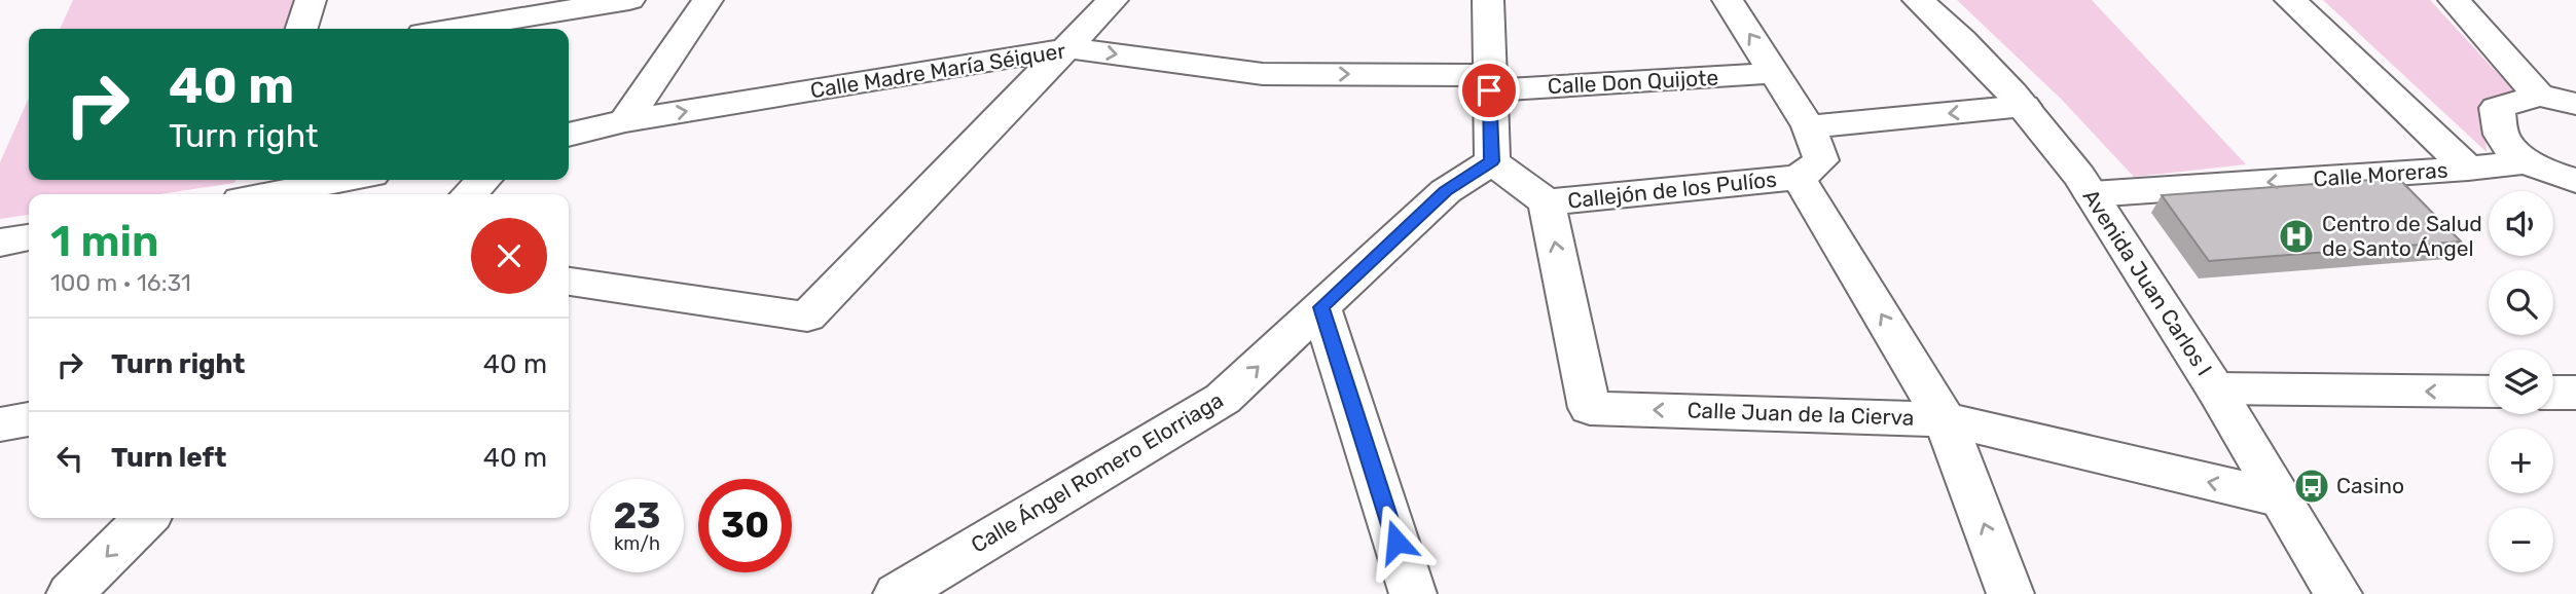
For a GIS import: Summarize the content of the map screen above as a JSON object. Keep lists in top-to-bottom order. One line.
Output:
{"streets":{"street":["Calle Madre María Séiquer","Calle Don Quijote","Calle Moreras","Callejón de los Pulíos","Avenida Juan Carlos I","Calle Juan de la Cierva","Calle Ángel Romero Elorriaga"]},"crossings":[["Calle Madre María Séiquer","Calle Don Quijote"],["Calle Moreras","Avenida Juan Carlos I"],["Callejón de los Pulíos","Calle Juan de la Cierva"],["Avenida Juan Carlos I","Calle Juan de la Cierva"]],"one_way":["Calle Madre María Séiquer","Calle Juan de la Cierva","Calle Ángel Romero Elorriaga"],"places":{"hospital":["Centro de Salud de Santo Ángel"],"bus stop":["Casino"]},"page":{"turn":["40 m","Turn right"],"map_buttons":["+","−"],"heading":["1 min","100 m · 16:31"],"list":[{"name":"Turn right","value":"40 m"},{"name":"Turn left","value":"40 m"}],"speed":"23 km/h","limit":"30"}}
